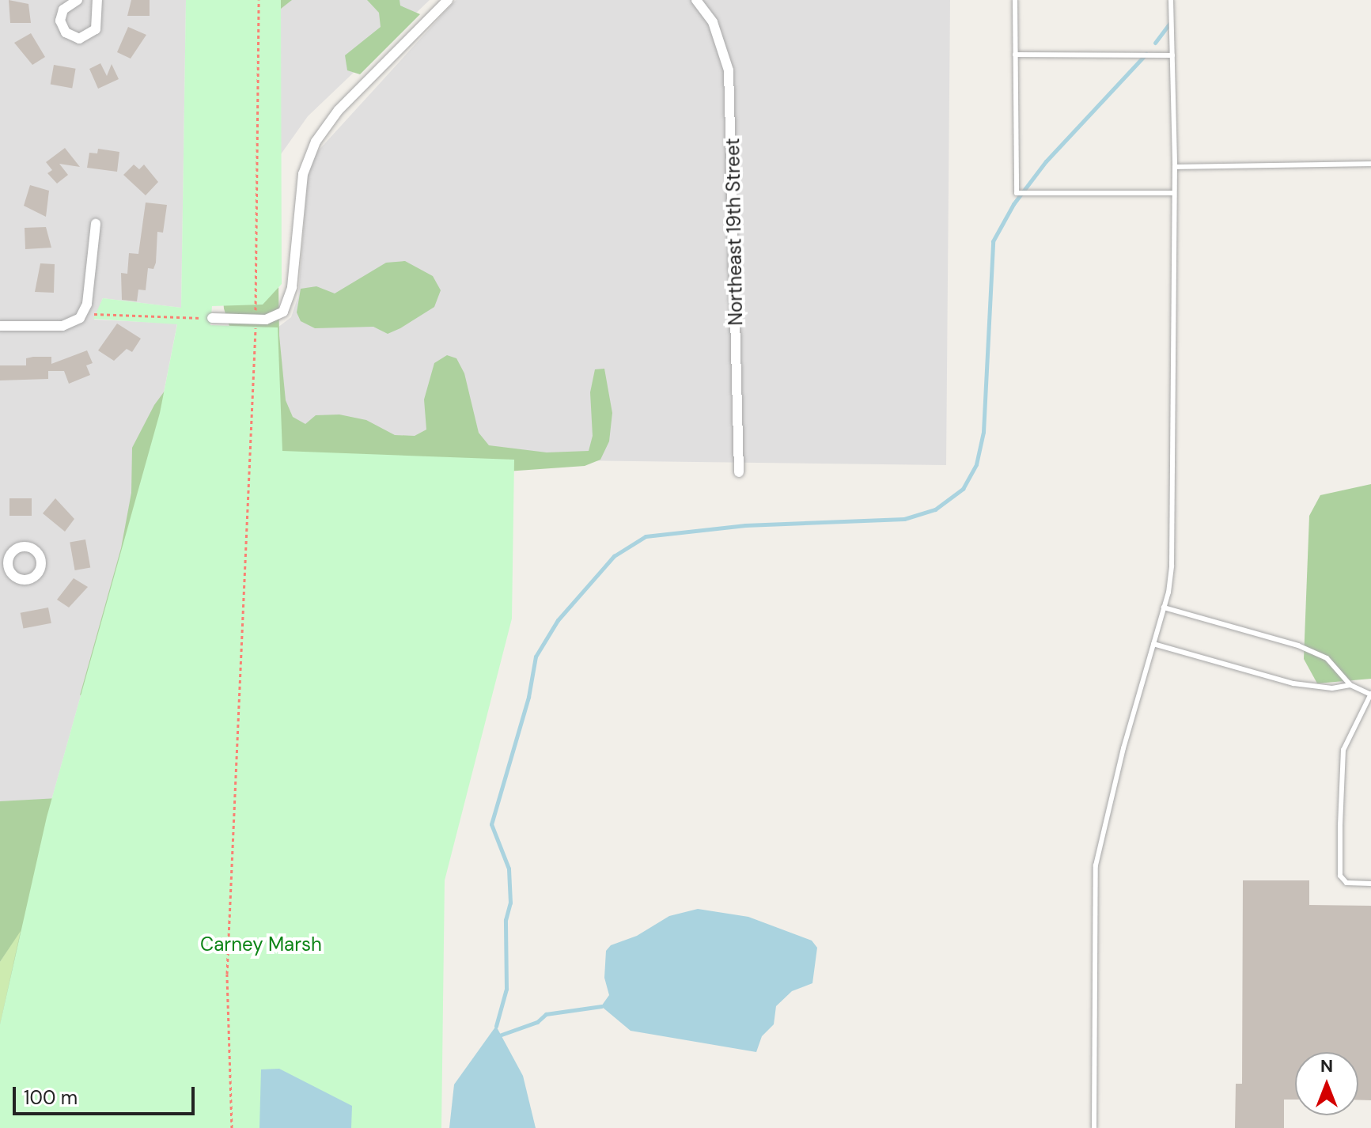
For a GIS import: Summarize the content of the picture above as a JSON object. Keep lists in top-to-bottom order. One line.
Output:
{"streets":{"street":["Northeast 19th Street"]},"parks":["Carney Marsh"],"scale_bar":"100 m","north":"top"}
